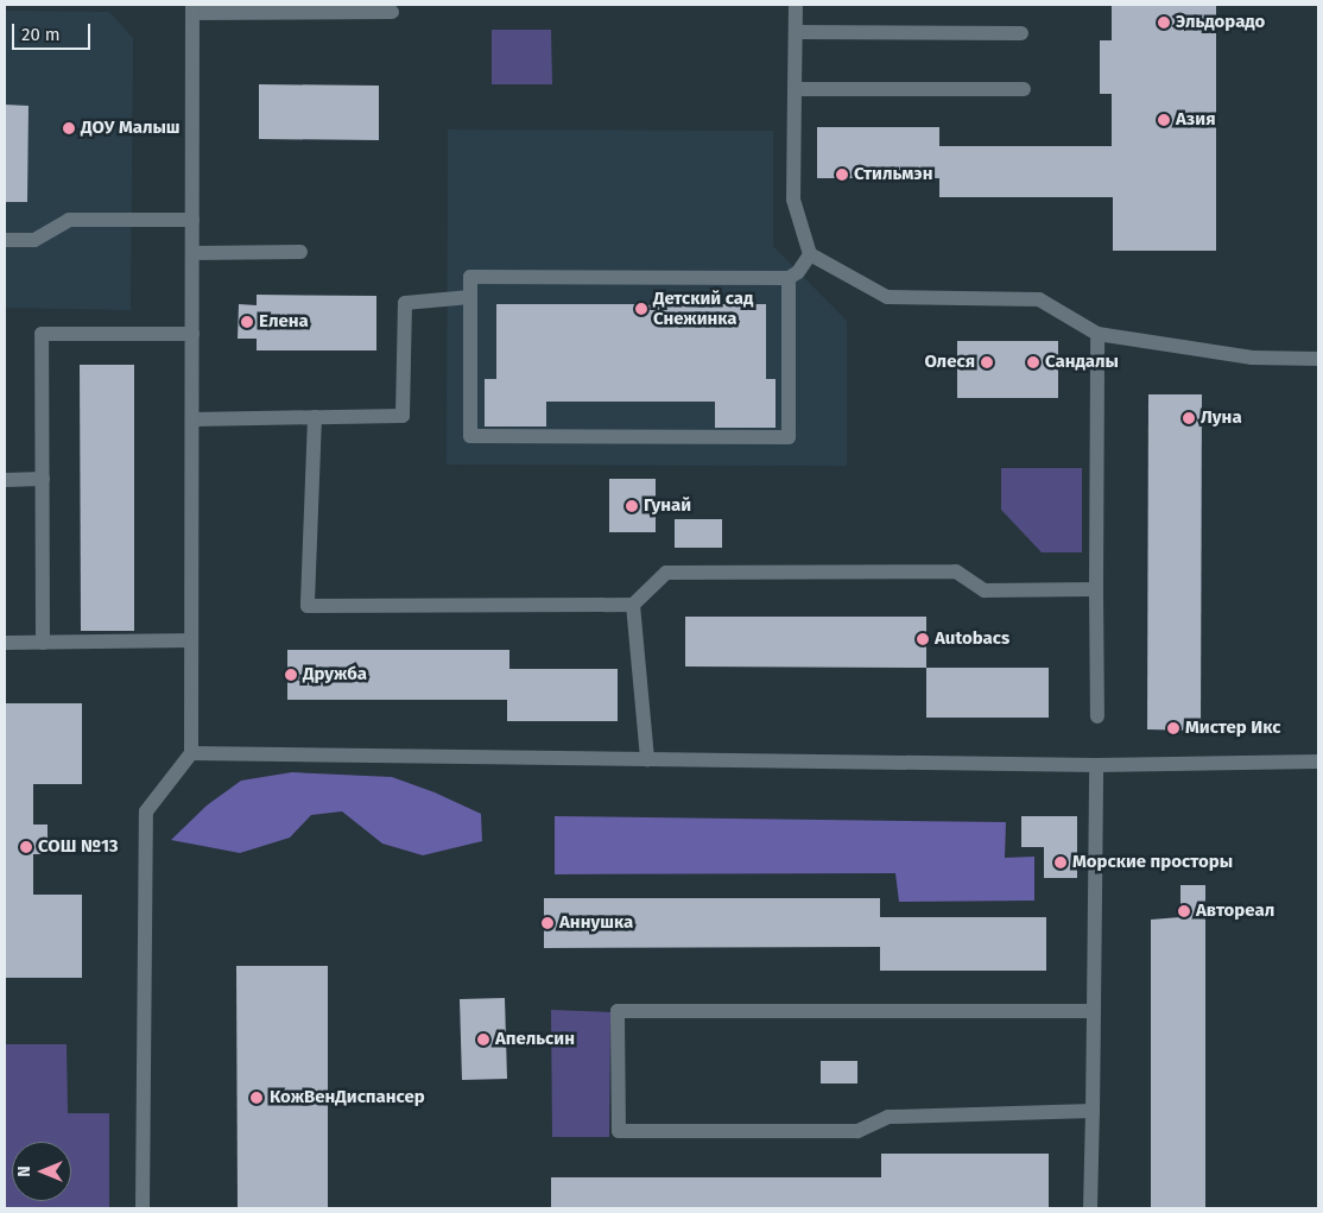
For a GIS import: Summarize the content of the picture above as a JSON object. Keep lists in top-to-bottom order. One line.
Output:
{"places":["Эльдорадо","Азия","ДОУ Малыш","Стильмэн","Детский сад Снежинка","Елена","Олеся","Сандалы","Луна","Гунай","Autobacs","Дружба","Мистер Икс","СОШ №13","Морские просторы","Автореал","Аннушка","Апельсин","КожВенДиспансер"],"scale_bar":"20 m","north":"left"}
